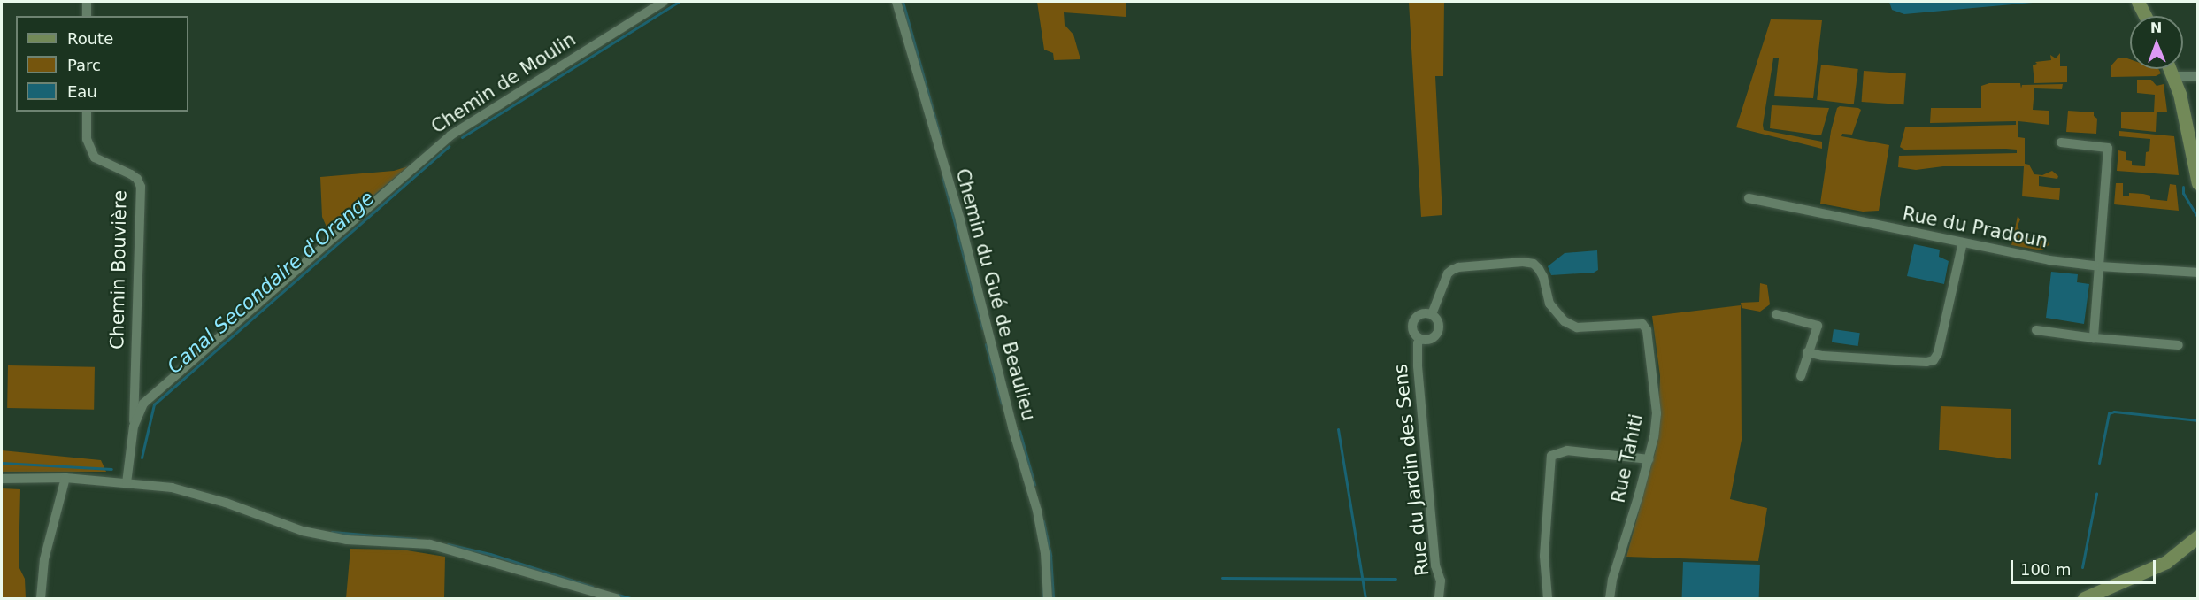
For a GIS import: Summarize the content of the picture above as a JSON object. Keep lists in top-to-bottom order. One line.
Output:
{"streets":{"street":["Chemin de Moulin","Rue du Pradoun","Chemin Bouvière","Chemin du Gué de Beaulieu","Rue Tahiti","Rue du Jardin des Sens"]},"crossings":[["Chemin de Moulin","Chemin Bouvière"],["Rue Tahiti","Rue du Jardin des Sens"]],"water":["Canal Secondaire d'Orange"],"legend":["Route","Parc","Eau"],"scale_bar":"100 m","north":"top"}
